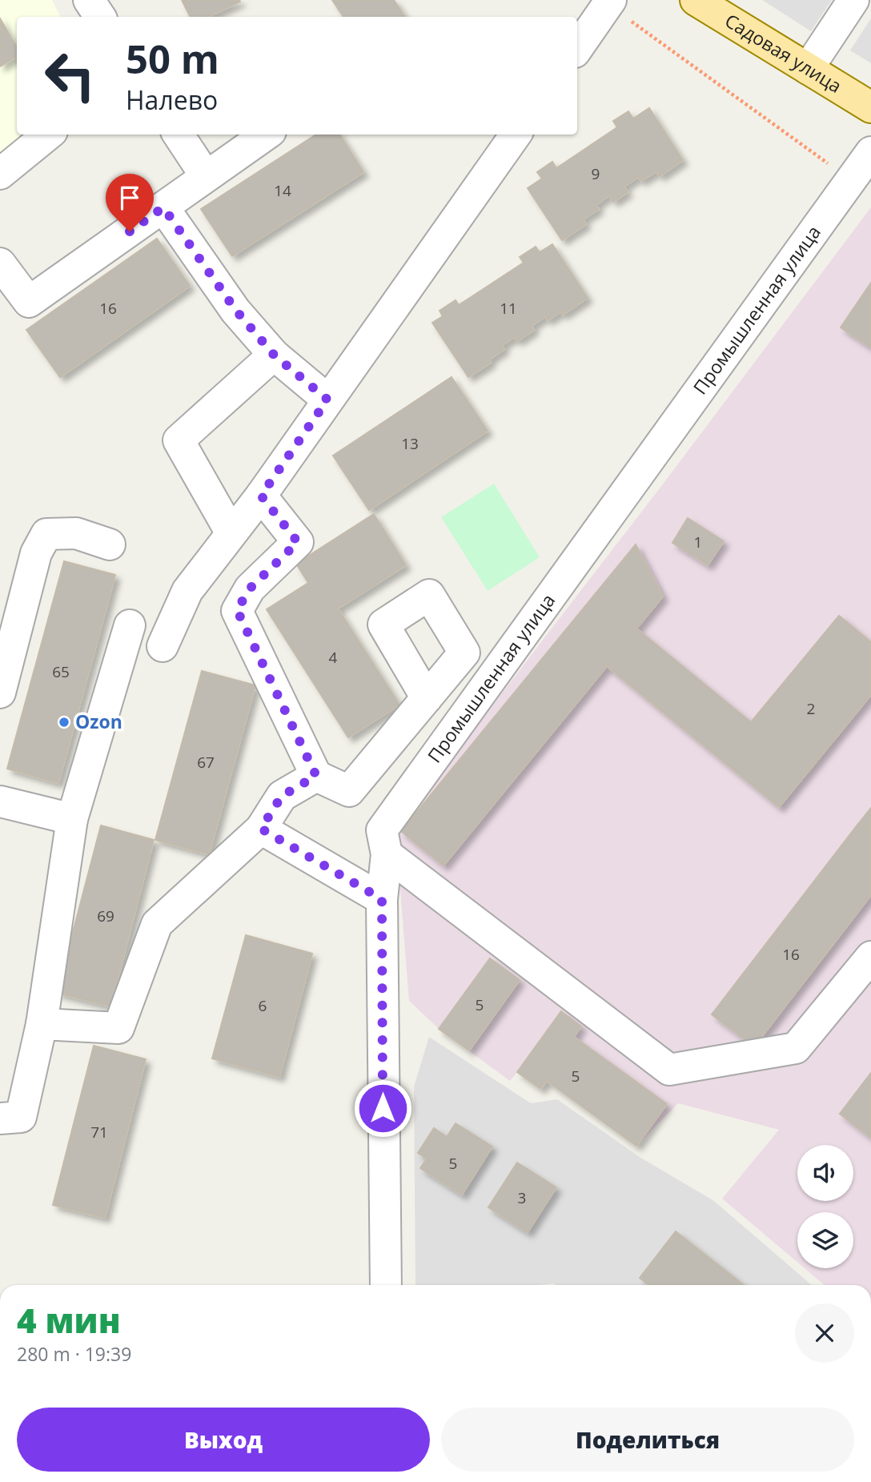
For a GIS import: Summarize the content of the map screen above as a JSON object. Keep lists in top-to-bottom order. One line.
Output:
{"streets":{"main road":["Садовая улица"],"street":["Промышленная улица"]},"places":["Ozon"],"house_numbers":["9","14","16","11","13","1","4","65","2","67","69","16","5","6","5","71","5","3"],"page":{"turn":["50 m","Налево"],"heading":["4 мин","280 m · 19:39"],"buttons":["Выход","Поделиться"]}}
